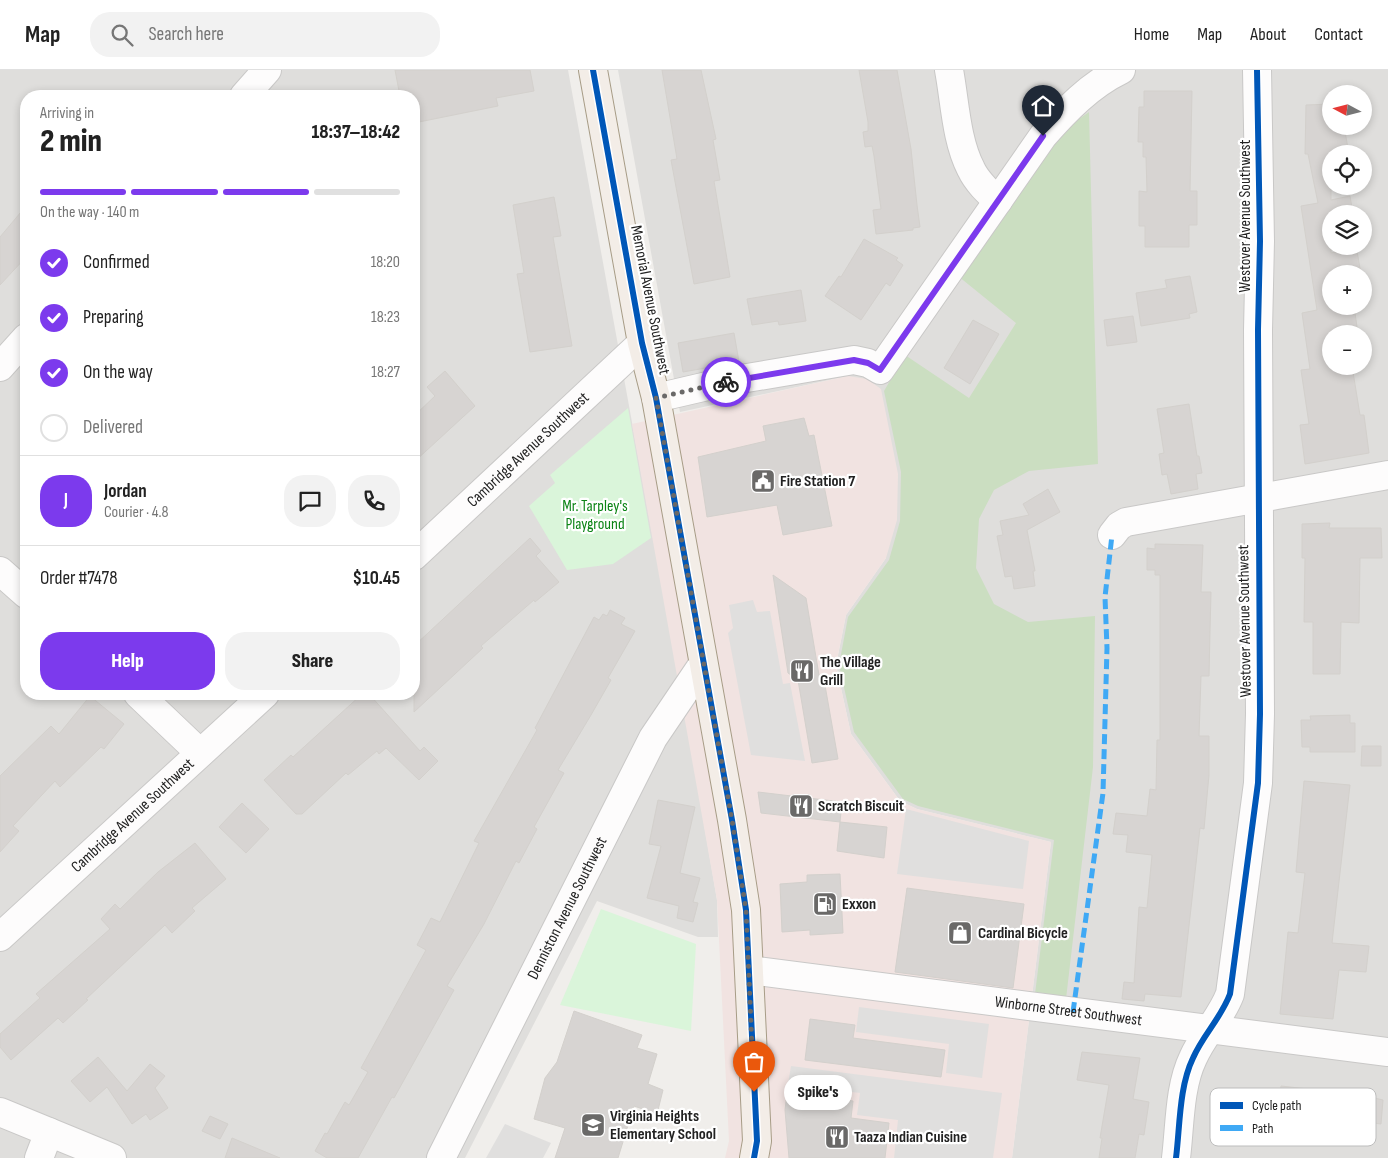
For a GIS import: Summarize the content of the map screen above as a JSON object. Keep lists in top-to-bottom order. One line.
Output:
{"streets":{"main road":["Memorial Avenue Southwest"],"street":["Westover Avenue Southwest","Cambridge Avenue Southwest","Denniston Avenue Southwest","Winborne Street Southwest"]},"crossings":[["Westover Avenue Southwest","Winborne Street Southwest"],["Memorial Avenue Southwest","Cambridge Avenue Southwest"],["Memorial Avenue Southwest","Denniston Avenue Southwest"],["Memorial Avenue Southwest","Winborne Street Southwest"]],"parks":["Mr. Tarpley's Playground"],"places":{"public building":["Fire Station 7"],"restaurant":["The Village Grill","Scratch Biscuit","Taaza Indian Cuisine"],"fuel station":["Exxon"],"shop":["Cardinal Bicycle"],"other":["Spike's"],"school or university":["Virginia Heights Elementary School"]},"legend":["Cycle path","Path"],"north":"left","page":{"header":"Map","search":"Search here","nav":["Home","Map","About","Contact"],"map_buttons":["+","−"],"heading":["2 min","Arriving in","18:37–18:42"],"panel":["Jordan","Courier · 4.8","Order #7478","$10.45"],"bar":"On the way · 140 m","list":[["Confirmed","18:20"],["Preparing","18:23"],["On the way","18:27"],"Delivered"],"round":"J","buttons":["Help","Share"],"bubble":"Spike's"}}
